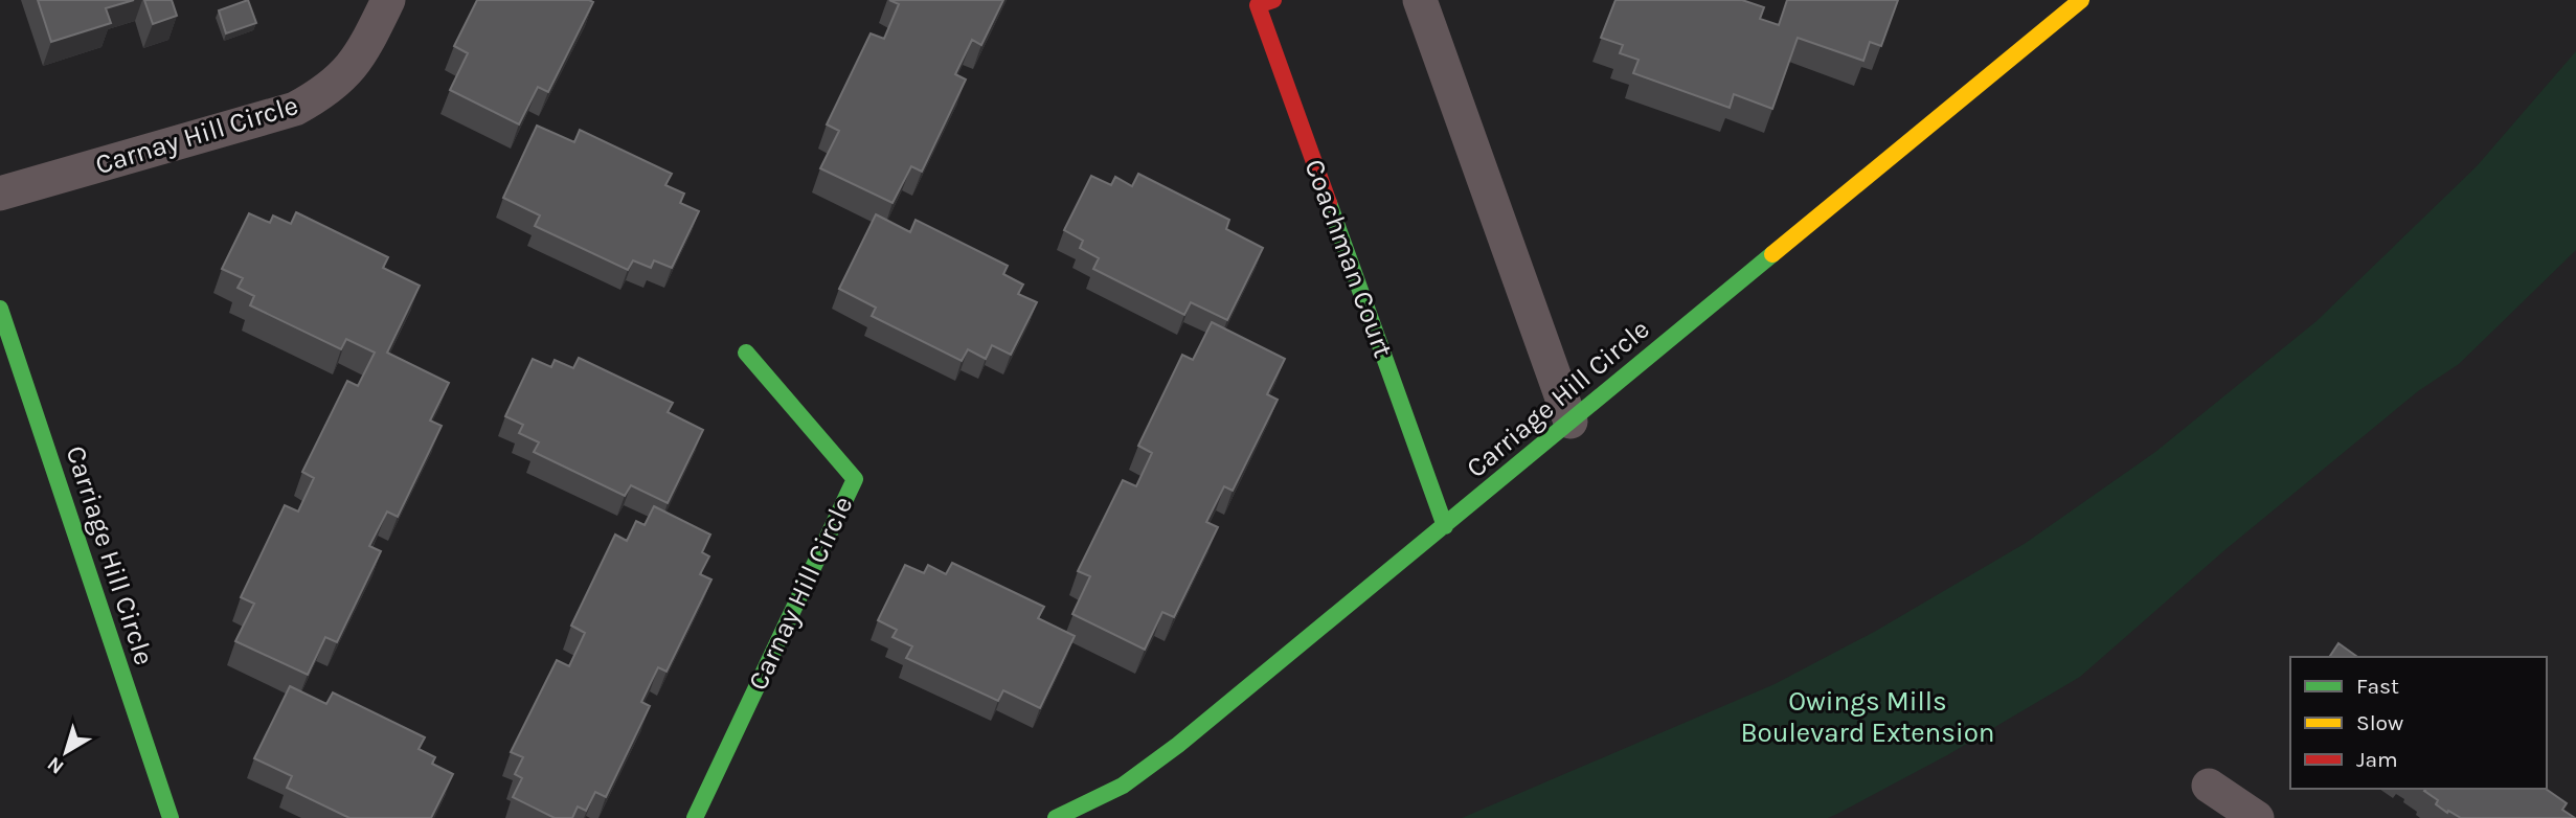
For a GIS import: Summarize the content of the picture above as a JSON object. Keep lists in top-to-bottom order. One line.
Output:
{"streets":{"street":["Carnay Hill Circle","Coachman Court","Carriage Hill Circle"]},"crossings":[["Coachman Court","Carriage Hill Circle"]],"parks":["Owings Mills Boulevard Extension"],"legend":["Fast","Slow","Jam"],"north":"bottom left"}
